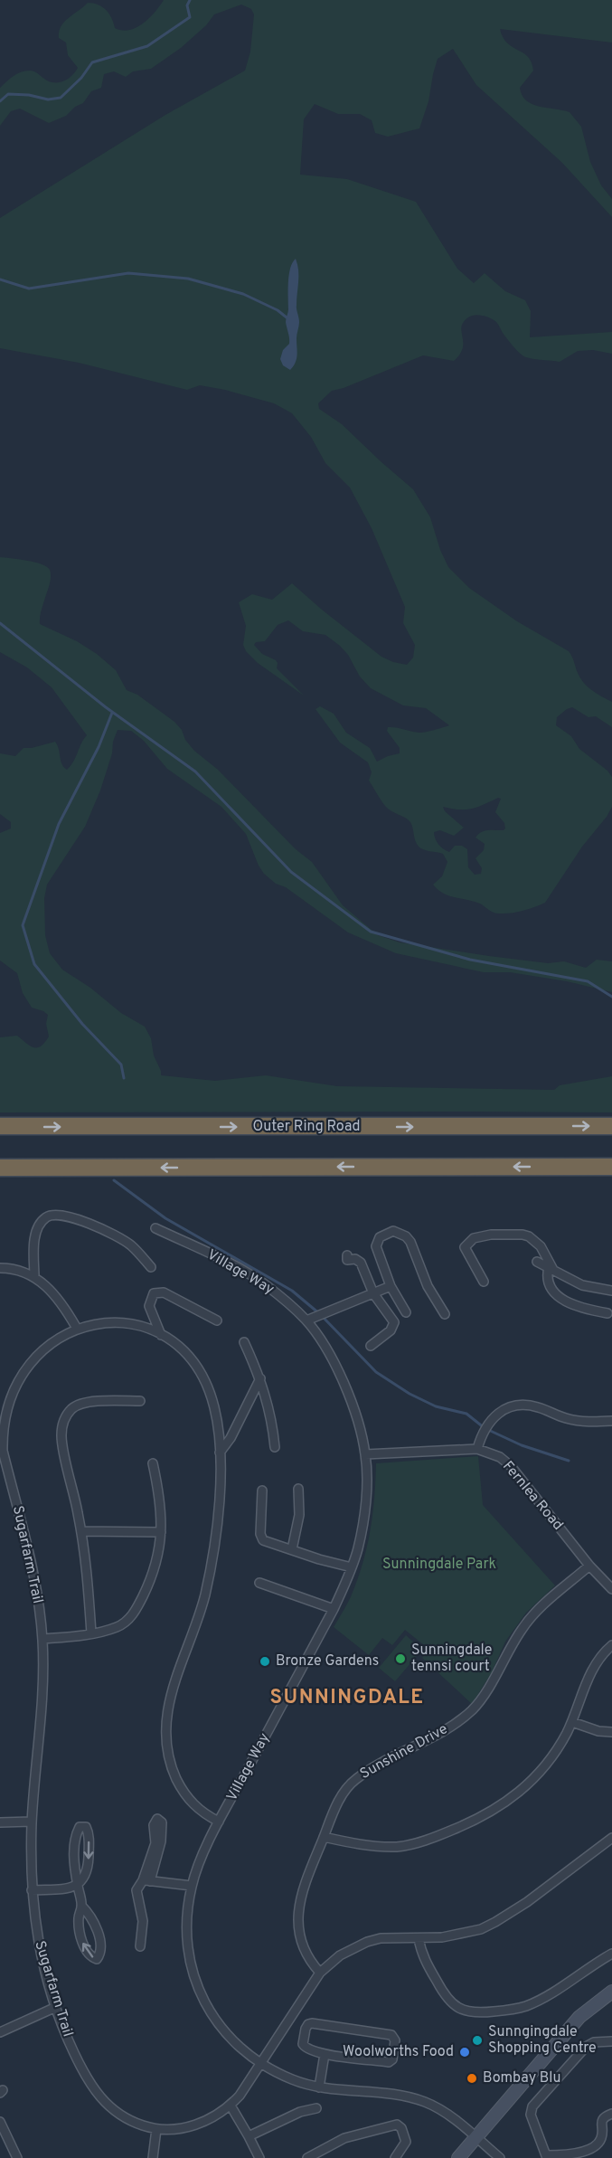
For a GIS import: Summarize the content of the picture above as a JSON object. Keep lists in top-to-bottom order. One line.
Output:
{"streets":{"highway":["Outer Ring Road"],"street":["Village Way","Fernlea Road","Sugarfarm Trail","Sunshine Drive"]},"crossings":[["Village Way","Fernlea Road"],["Village Way","Sugarfarm Trail"],["Fernlea Road","Sunshine Drive"],["Sugarfarm Trail","Sunshine Drive"]],"districts":["SUNNINGDALE"],"parks":["Sunningdale Park"],"places":["Sunningdale tennsi court","Bronze Gardens","Sunngingdale Shopping Centre","Woolworths Food","Bombay Blu"]}
